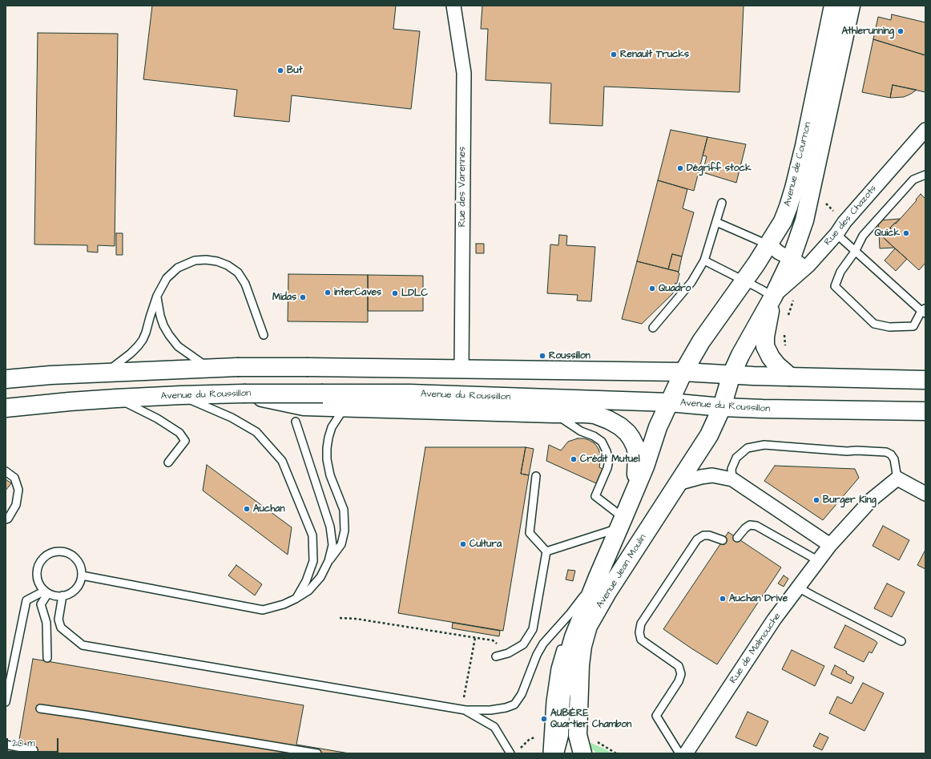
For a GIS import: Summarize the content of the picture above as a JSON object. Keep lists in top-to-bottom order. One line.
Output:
{"streets":{"main road":["Avenue de Cournon","Avenue du Roussillon","Avenue Jean Moulin"],"street":["Rue des Varennes","Rue des Chazots","Rue de Malmouche"]},"crossings":[["Avenue de Cournon","Rue des Chazots"],["Avenue de Cournon","Avenue du Roussillon"],["Avenue de Cournon","Avenue Jean Moulin"],["Avenue du Roussillon","Avenue Jean Moulin"]],"places":["Athlerunning","Renault Trucks","But","Dégriff stock","Quick","Quadro","interCaves","LDLC","Midas","Roussillon","Crédit Mutuel","Burger King","Auchan","Cultura","Auchan Drive","AUBIÈRE Quartier Chambon"],"scale_bar":"20 m"}
